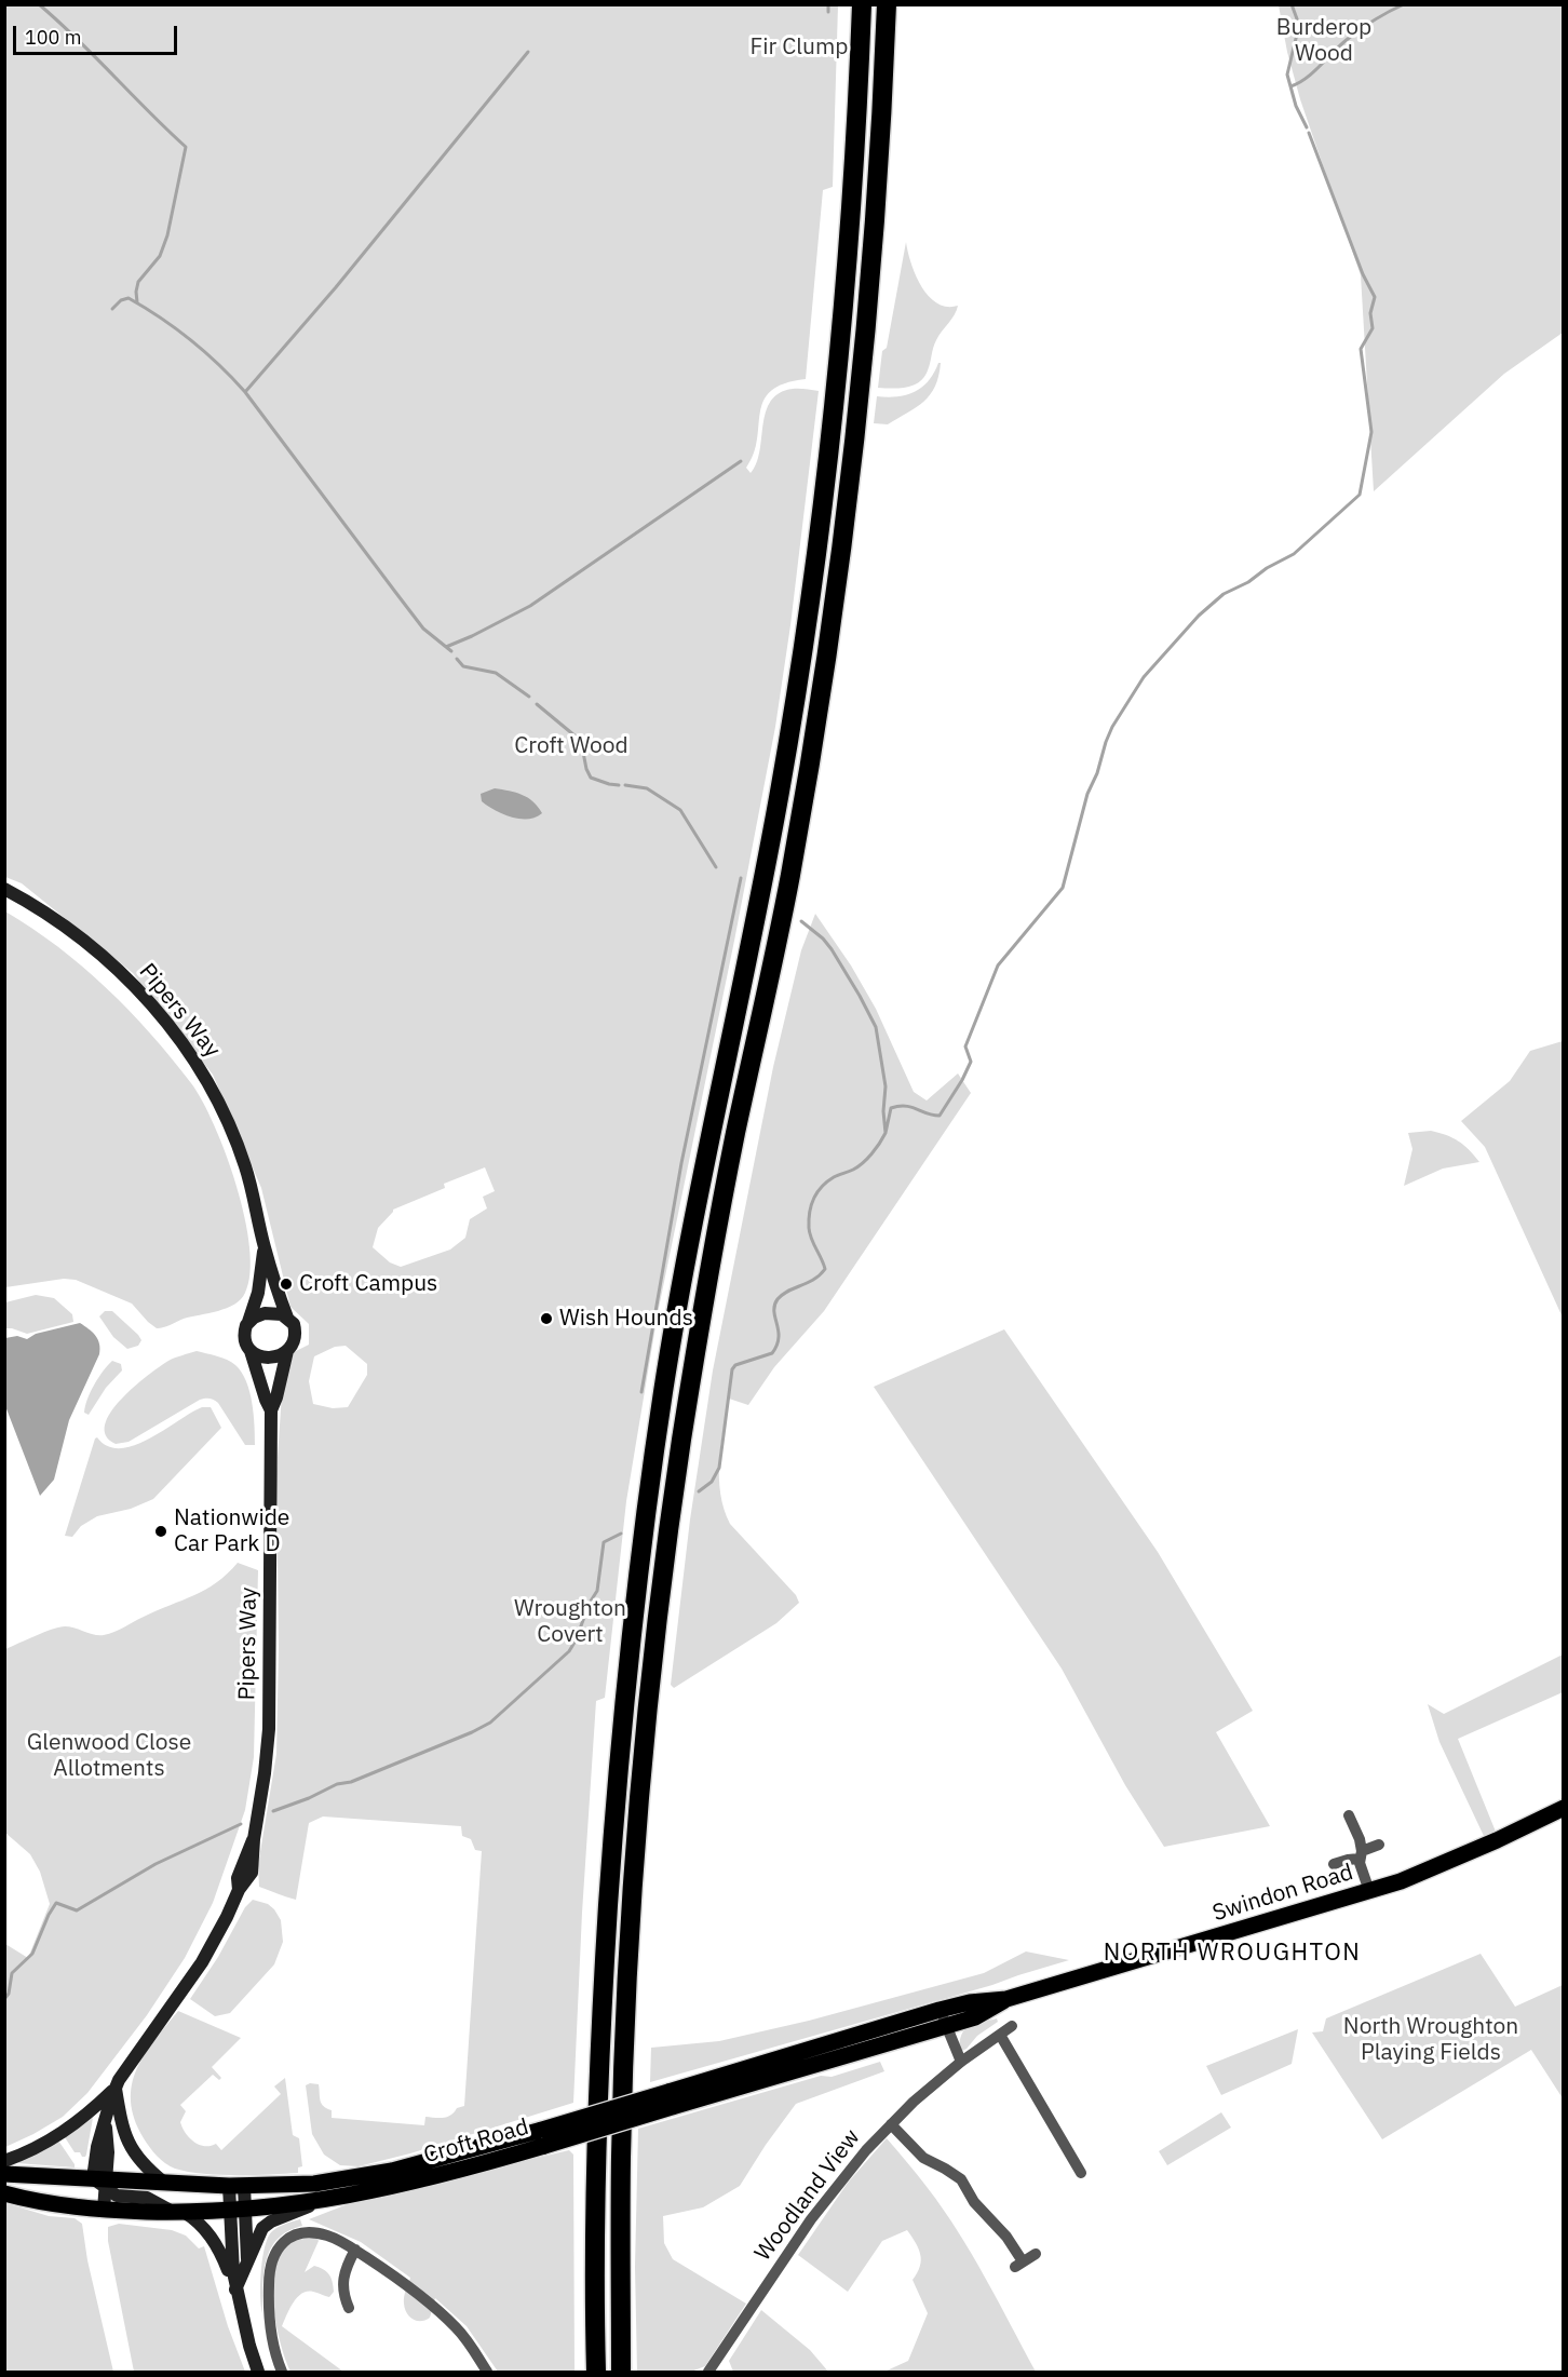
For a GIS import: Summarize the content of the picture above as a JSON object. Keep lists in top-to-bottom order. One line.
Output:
{"streets":{"main road":["Pipers Way","Swindon Road","Croft Road"],"street":["Woodland View"]},"crossings":[["Pipers Way","Croft Road"],["Swindon Road","Croft Road"]],"districts":["NORTH WROUGHTON"],"parks":["Burderop Wood","Fir Clump","Croft Wood","Wroughton Covert","Glenwood Close Allotments","North Wroughton Playing Fields"],"places":["Croft Campus","Wish Hounds","Nationwide Car Park D"],"scale_bar":"100 m"}
